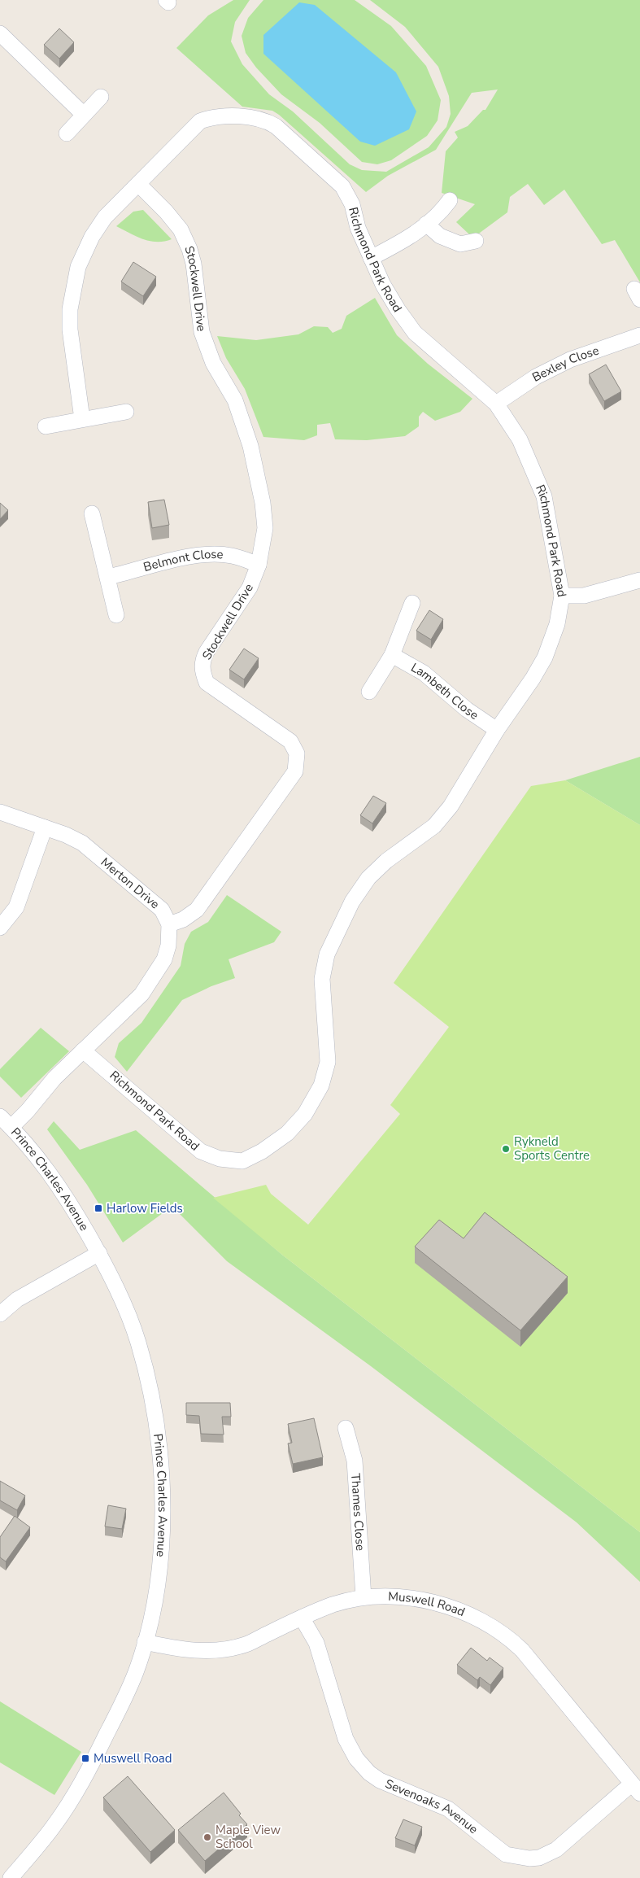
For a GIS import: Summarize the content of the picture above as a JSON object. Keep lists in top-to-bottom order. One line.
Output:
{"streets":{"street":["Richmond Park Road","Stockwell Drive","Bexley Close","Belmont Close","Lambeth Close","Merton Drive","Prince Charles Avenue","Thames Close","Muswell Road","Sevenoaks Avenue"]},"crossings":[["Richmond Park Road","Stockwell Drive"],["Richmond Park Road","Bexley Close"],["Richmond Park Road","Lambeth Close"],["Stockwell Drive","Belmont Close"],["Stockwell Drive","Merton Drive"],["Prince Charles Avenue","Muswell Road"],["Thames Close","Muswell Road"],["Muswell Road","Sevenoaks Avenue"]],"places":{"other":["Rykneld Sports Centre","Maple View School"],"transit":["Harlow Fields","Muswell Road"]}}
